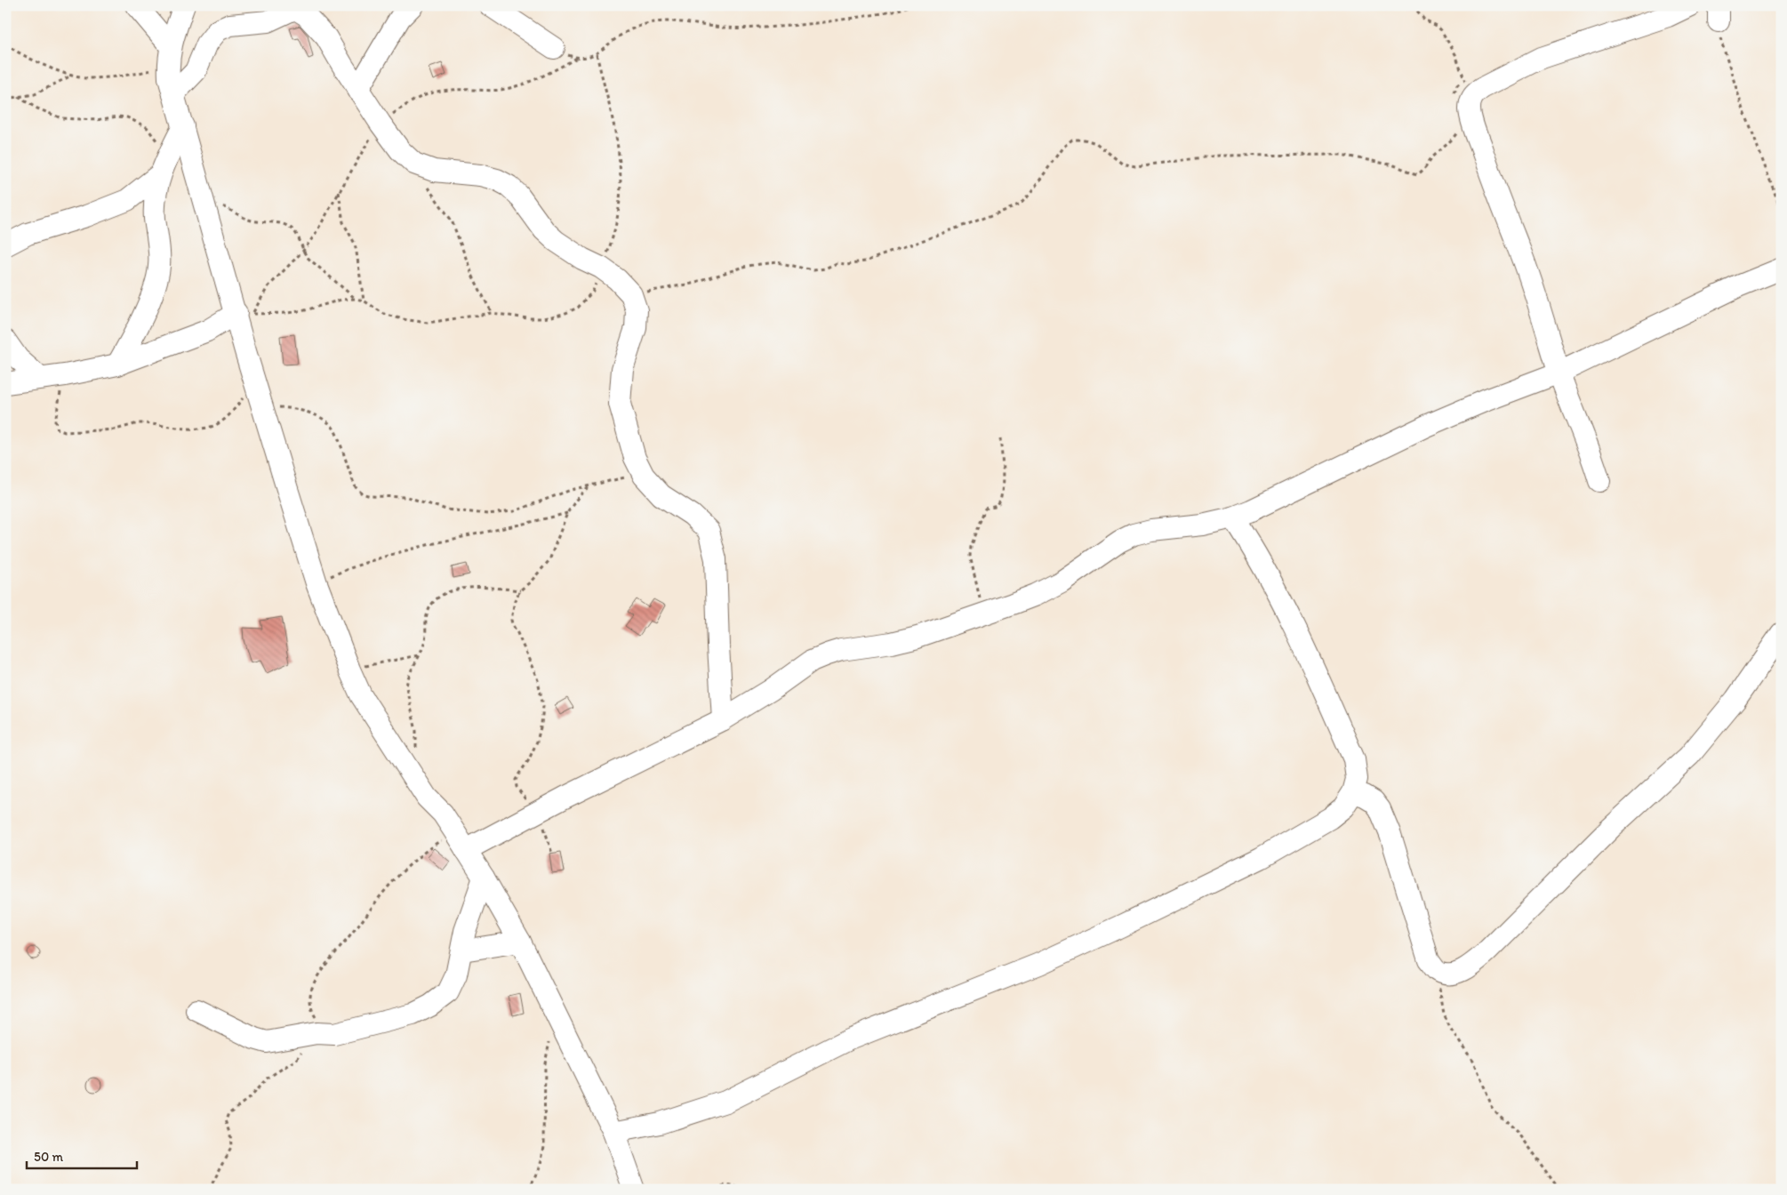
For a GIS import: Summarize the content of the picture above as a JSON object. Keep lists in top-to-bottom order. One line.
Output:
{"scale_bar":"50 m"}
